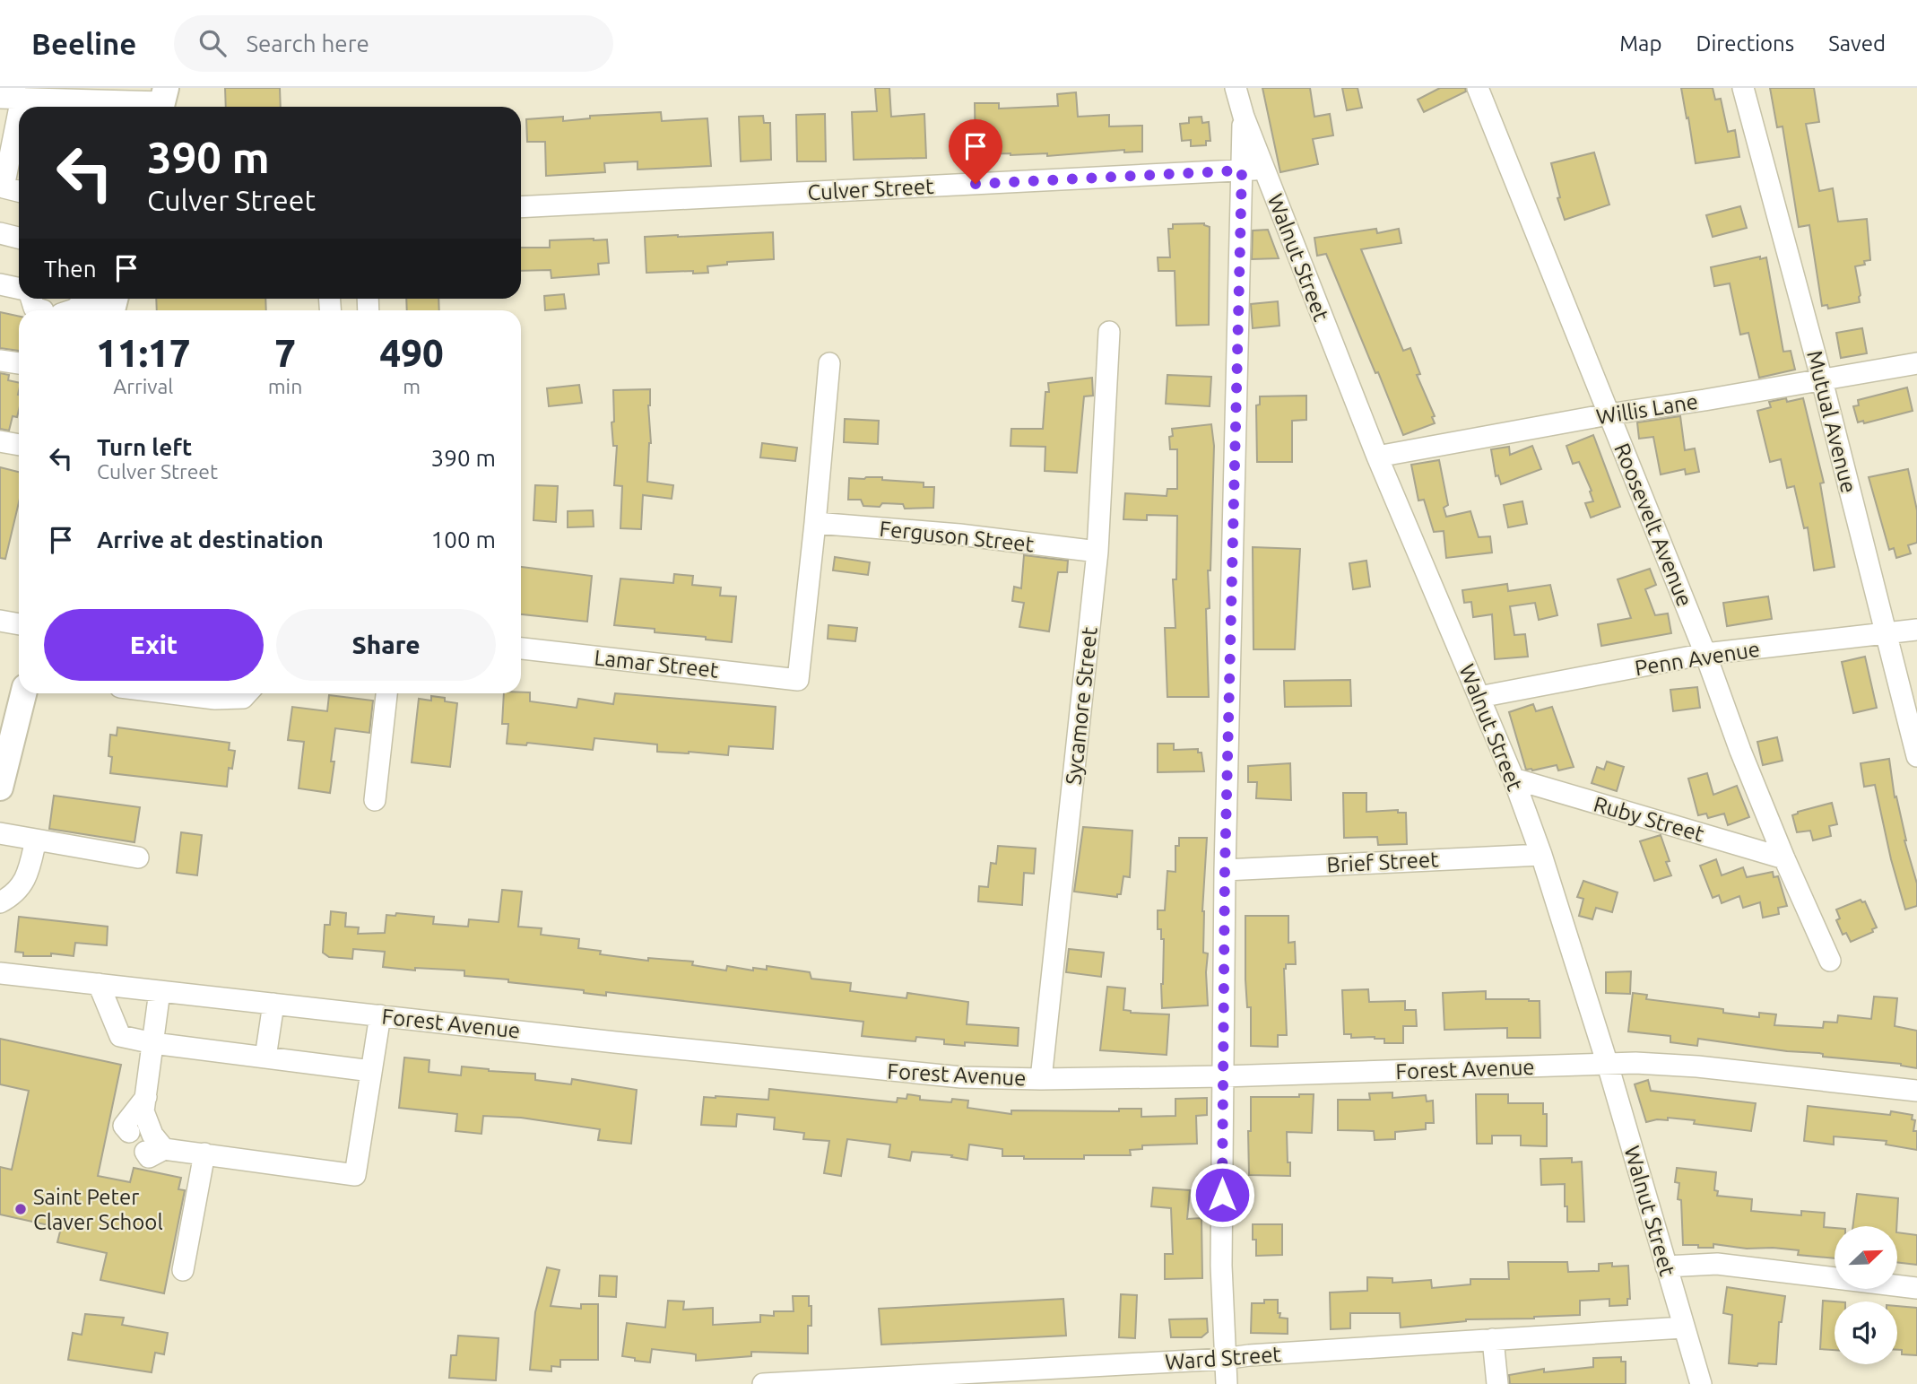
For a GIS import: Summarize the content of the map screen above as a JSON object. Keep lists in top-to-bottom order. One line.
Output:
{"streets":{"street":["Culver Street","Walnut Street","Willis Lane","Mutual Avenue","Roosevelt Avenue","Ferguson Street","Penn Avenue","Lamar Street","Sycamore Street","Ruby Street","Brief Street","Forest Avenue","Ward Street"]},"crossings":[["Culver Street","Walnut Street"],["Walnut Street","Willis Lane"],["Walnut Street","Penn Avenue"],["Walnut Street","Ruby Street"],["Walnut Street","Brief Street"],["Walnut Street","Forest Avenue"],["Walnut Street","Ward Street"],["Willis Lane","Mutual Avenue"],["Willis Lane","Roosevelt Avenue"],["Mutual Avenue","Penn Avenue"],["Roosevelt Avenue","Penn Avenue"],["Roosevelt Avenue","Ruby Street"],["Ferguson Street","Lamar Street"],["Ferguson Street","Sycamore Street"],["Sycamore Street","Forest Avenue"]],"places":["Saint Peter Claver School"],"north":"top right","page":{"header":"Beeline","search":"Search here","nav":["Map","Directions","Saved"],"turn":["390 m","Culver Street"],"then":"Then","eta":["11:17","Arrival","7","min","490","m"],"list":[{"name":"Turn left","note":"Culver Street","value":"390 m"},{"name":"Arrive at destination","value":"100 m"}],"buttons":["Exit","Share"]}}
